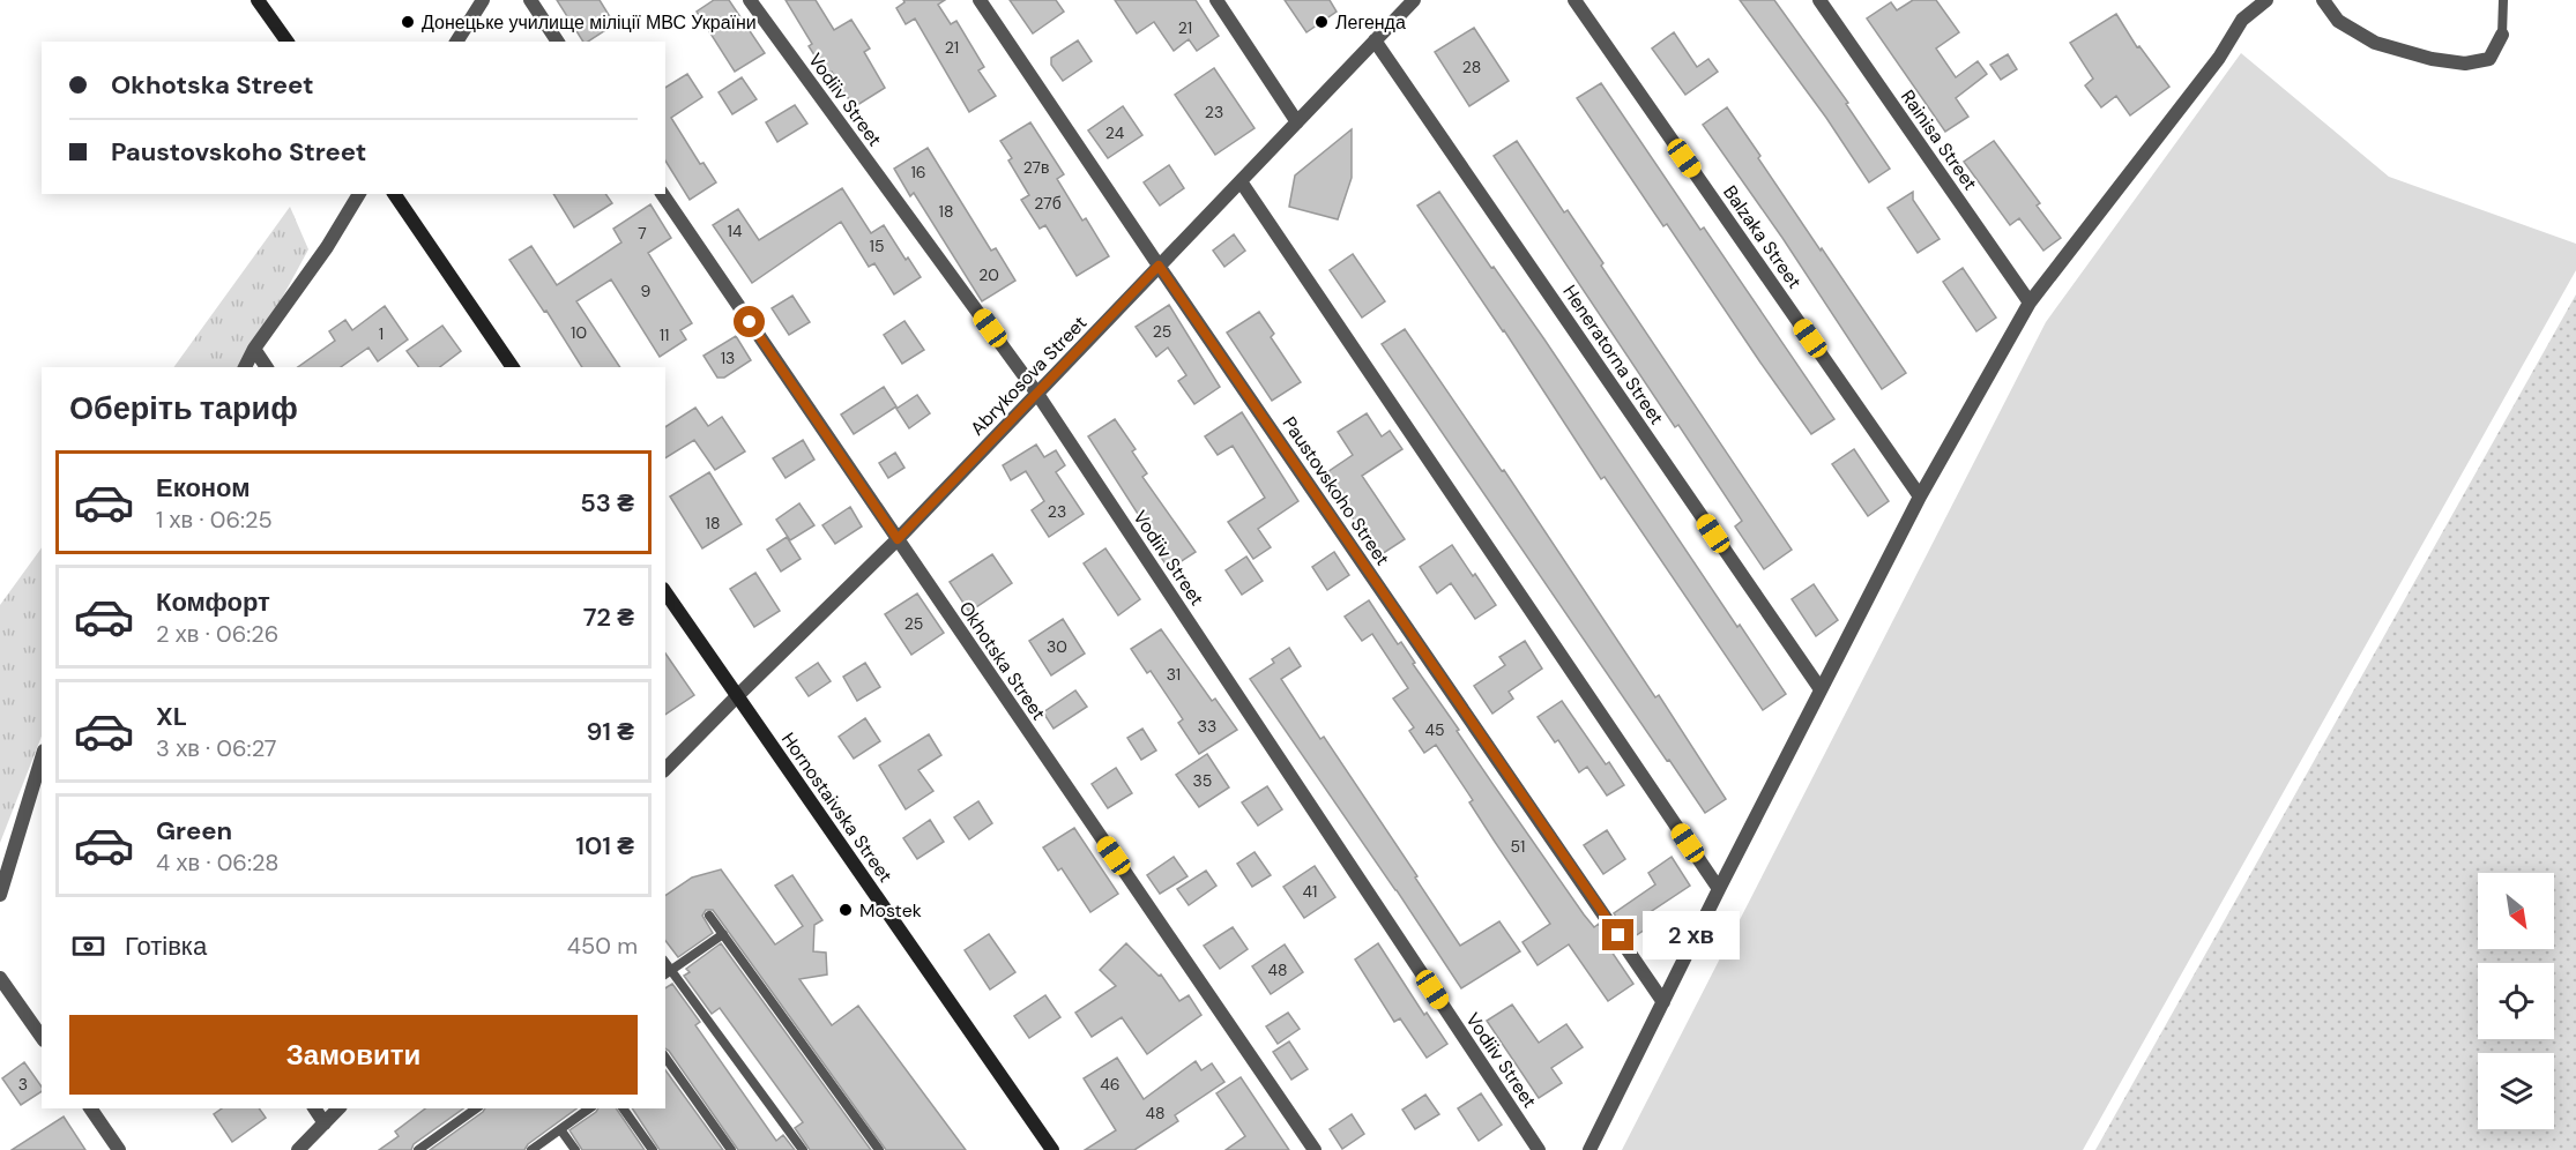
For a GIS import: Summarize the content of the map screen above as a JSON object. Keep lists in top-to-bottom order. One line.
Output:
{"streets":{"main road":["Hornostaivska Street"],"street":["Vodiiv Street","Rainisa Street","Balzaka Street","Heneratorna Street","Abrykosova Street","Paustovskoho Street","Okhotska Street"]},"crossings":[["Vodiiv Street","Abrykosova Street"],["Heneratorna Street","Abrykosova Street"],["Abrykosova Street","Paustovskoho Street"],["Abrykosova Street","Okhotska Street"],["Abrykosova Street","Hornostaivska Street"]],"places":["Донецьке училище міліції МВС України","Легенда","Mostek"],"house_numbers":["21","21","28","23","24","27в","16","27б","18","14","7","15","20","9","25","10","1","11","13","23","18","25","30","31","33","45","35","51","41","48","3","46","48"],"north":"bottom right","page":{"banner":["Okhotska Street","Paustovskoho Street"],"heading":"Оберіть тариф","list":[{"name":"Економ","note":"1 хв · 06:25","value":"53 ₴"},{"name":"Комфорт","note":"2 хв · 06:26","value":"72 ₴"},{"name":"XL","note":"3 хв · 06:27","value":"91 ₴"},{"name":"Green","note":"4 хв · 06:28","value":"101 ₴"}],"pay":["Готівка","450 m"],"bubble":"2 хв","buttons":"Замовити"}}
